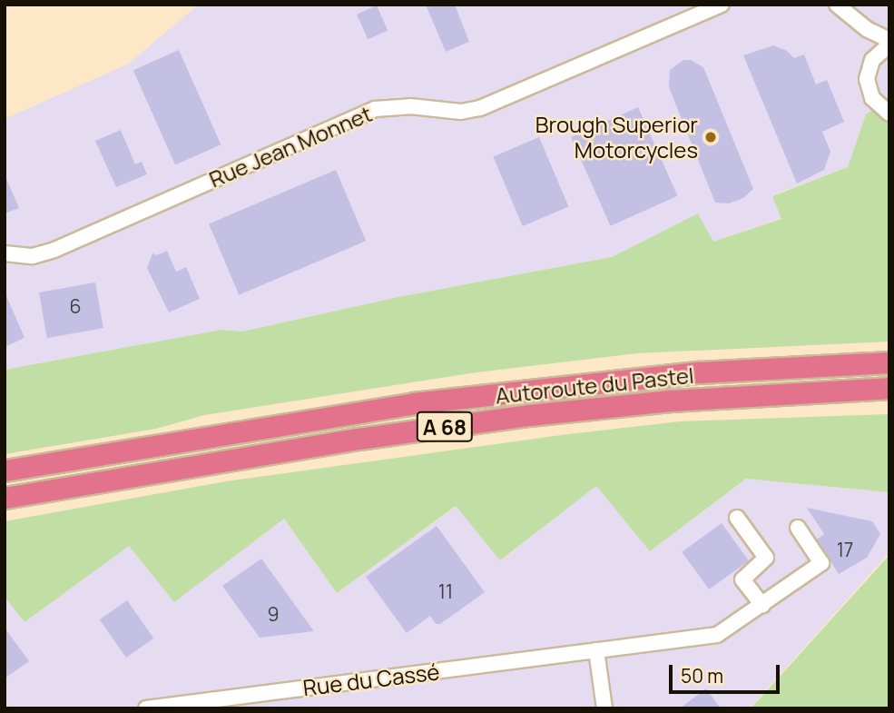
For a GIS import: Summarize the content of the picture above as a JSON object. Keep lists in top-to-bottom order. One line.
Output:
{"streets":{"highway":["Autoroute du Pastel","A 68"],"street":["Rue Jean Monnet","Rue du Cassé"]},"places":["Brough Superior Motorcycles"],"house_numbers":["6","17","11","9"],"scale_bar":"50 m"}
